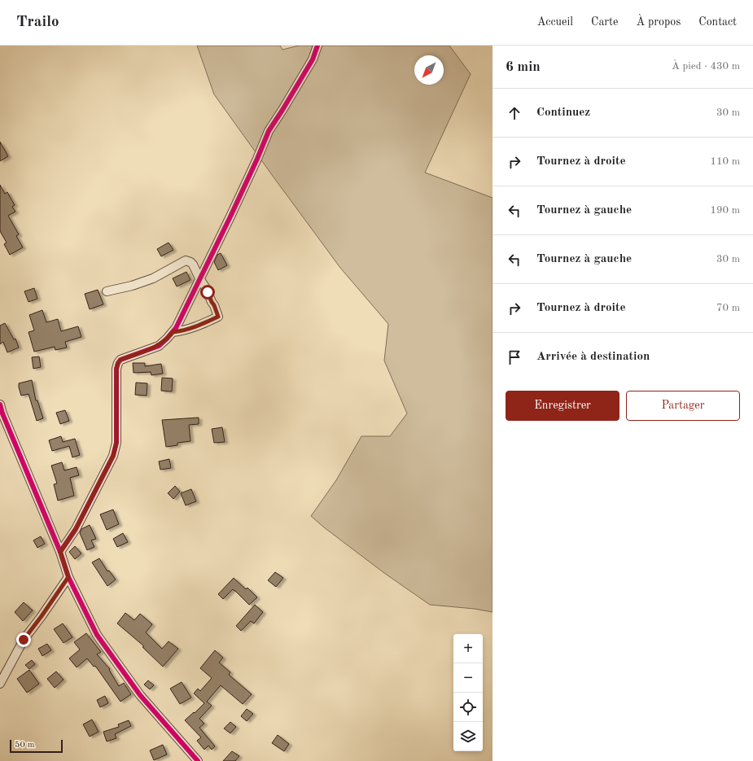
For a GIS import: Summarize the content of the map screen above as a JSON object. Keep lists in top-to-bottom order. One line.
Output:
{"scale_bar":"50 m","north":"bottom left","page":{"header":"Trailo","nav":["Accueil","Carte","À propos","Contact"],"heading":["6 min","À pied · 430 m"],"list":[["Continuez","30 m"],["Tournez à droite","110 m"],["Tournez à gauche","190 m"],["Tournez à gauche","30 m"],["Tournez à droite","70 m"],"Arrivée à destination"],"buttons":["Enregistrer","Partager"],"map_buttons":["+","−"],"scale":"50 m"}}
